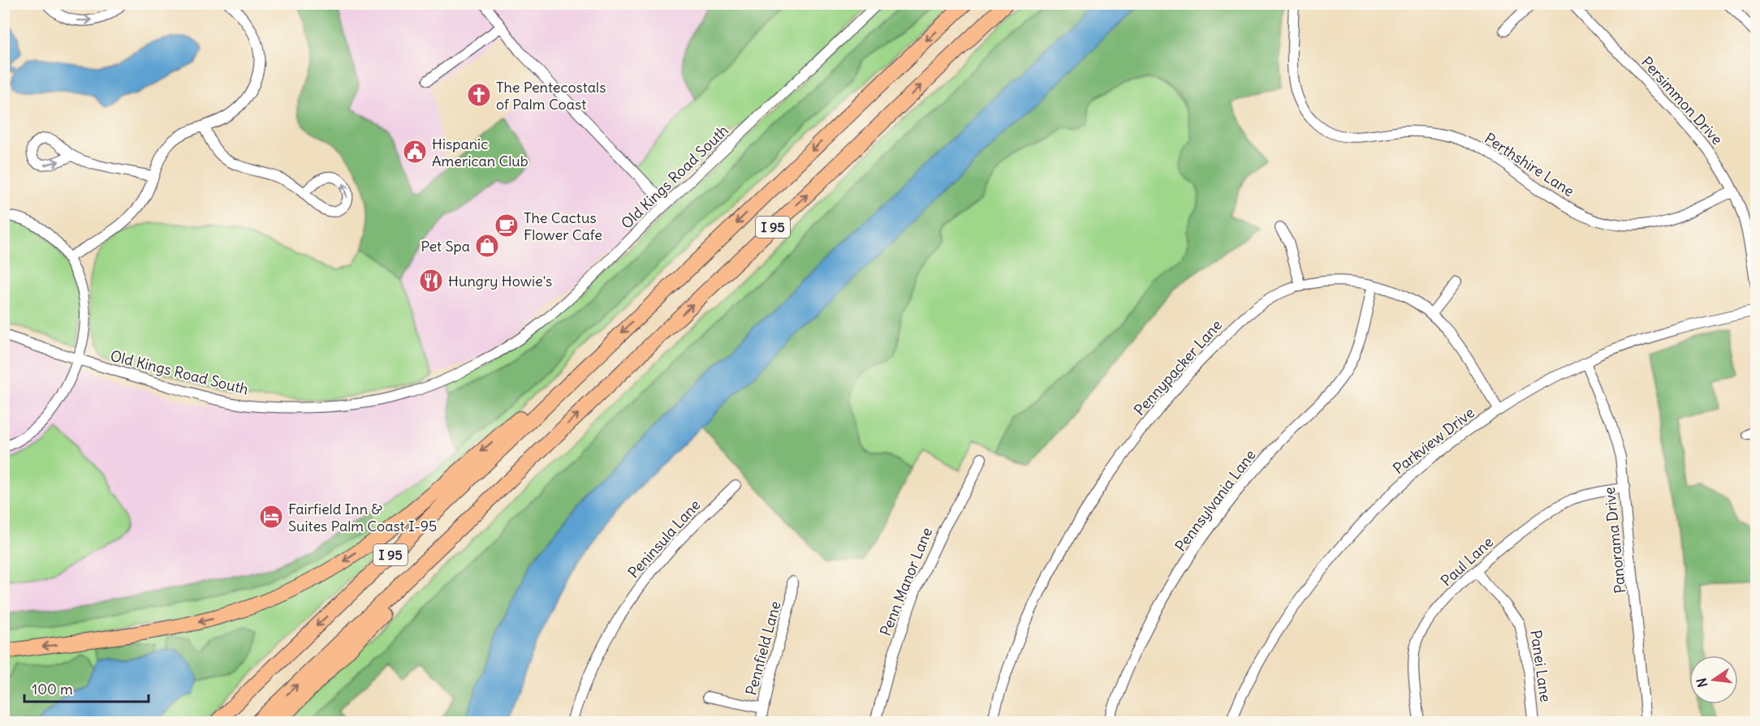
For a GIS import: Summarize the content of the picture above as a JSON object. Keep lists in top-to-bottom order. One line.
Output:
{"streets":{"highway":["I 95"],"street":["Persimmon Drive","Perthshire Lane","Old Kings Road South","Pennypacker Lane","Parkview Drive","Pennsylvania Lane","Peninsula Lane","Panorama Drive","Paul Lane","Penn Manor Lane","Pennfield Lane","Panei Lane"]},"crossings":[["Persimmon Drive","Perthshire Lane"],["Pennypacker Lane","Parkview Drive"],["Pennypacker Lane","Pennsylvania Lane"],["Parkview Drive","Panorama Drive"],["Panorama Drive","Paul Lane"],["Paul Lane","Panei Lane"]],"places":{"church":["The Pentecostals of Palm Coast"],"public building":["Hispanic American Club"],"cafe":["The Cactus Flower Cafe"],"shop":["Pet Spa"],"restaurant":["Hungry Howie's"],"hotel":["Fairfield Inn & Suites Palm Coast I-95"]},"scale_bar":"100 m","north":"left"}
